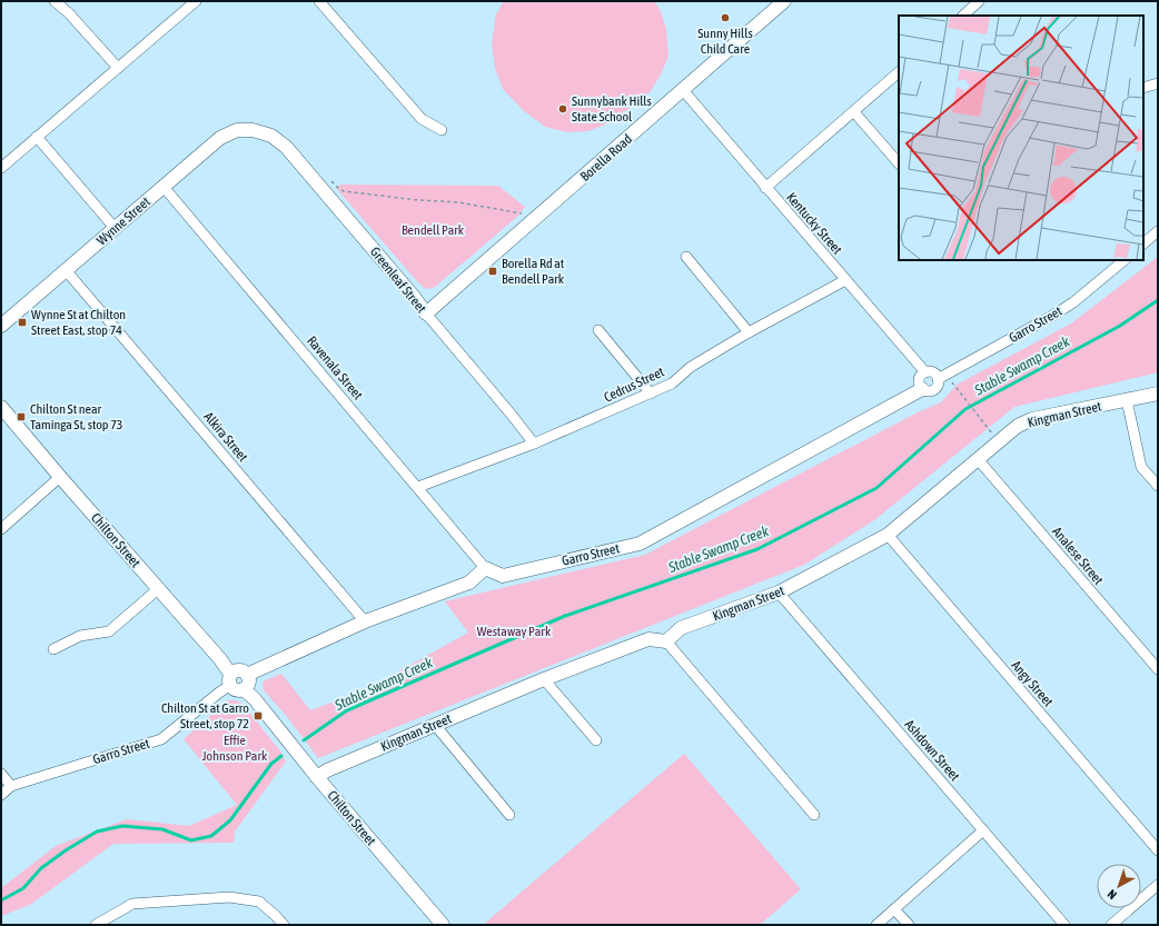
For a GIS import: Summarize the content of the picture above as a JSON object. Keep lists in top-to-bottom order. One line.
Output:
{"streets":{"street":["Borella Road","Wynne Street","Kentucky Street","Greenleaf Street","Garro Street","Ravenala Street","Cedrus Street","Kingman Street","Alkira Street","Chilton Street","Analese Street","Angy Street","Ashdown Street"]},"crossings":[["Borella Road","Kentucky Street"],["Borella Road","Greenleaf Street"],["Wynne Street","Greenleaf Street"],["Wynne Street","Ravenala Street"],["Wynne Street","Alkira Street"],["Kentucky Street","Garro Street"],["Kentucky Street","Cedrus Street"],["Greenleaf Street","Cedrus Street"],["Garro Street","Ravenala Street"],["Garro Street","Chilton Street"],["Ravenala Street","Cedrus Street"],["Kingman Street","Chilton Street"],["Kingman Street","Analese Street"],["Kingman Street","Angy Street"],["Kingman Street","Ashdown Street"]],"water":["Stable Swamp Creek"],"parks":["Bendell Park","Westaway Park","Effie Johnson Park"],"places":{"other":["Sunny Hills Child Care","Sunnybank Hills State School"],"transit":["Borella Rd at Bendell Park","Wynne St at Chilton Street East, stop 74","Chilton St near Taminga St, stop 73","Chilton St at Garro Street, stop 72"]},"north":"bottom left"}
